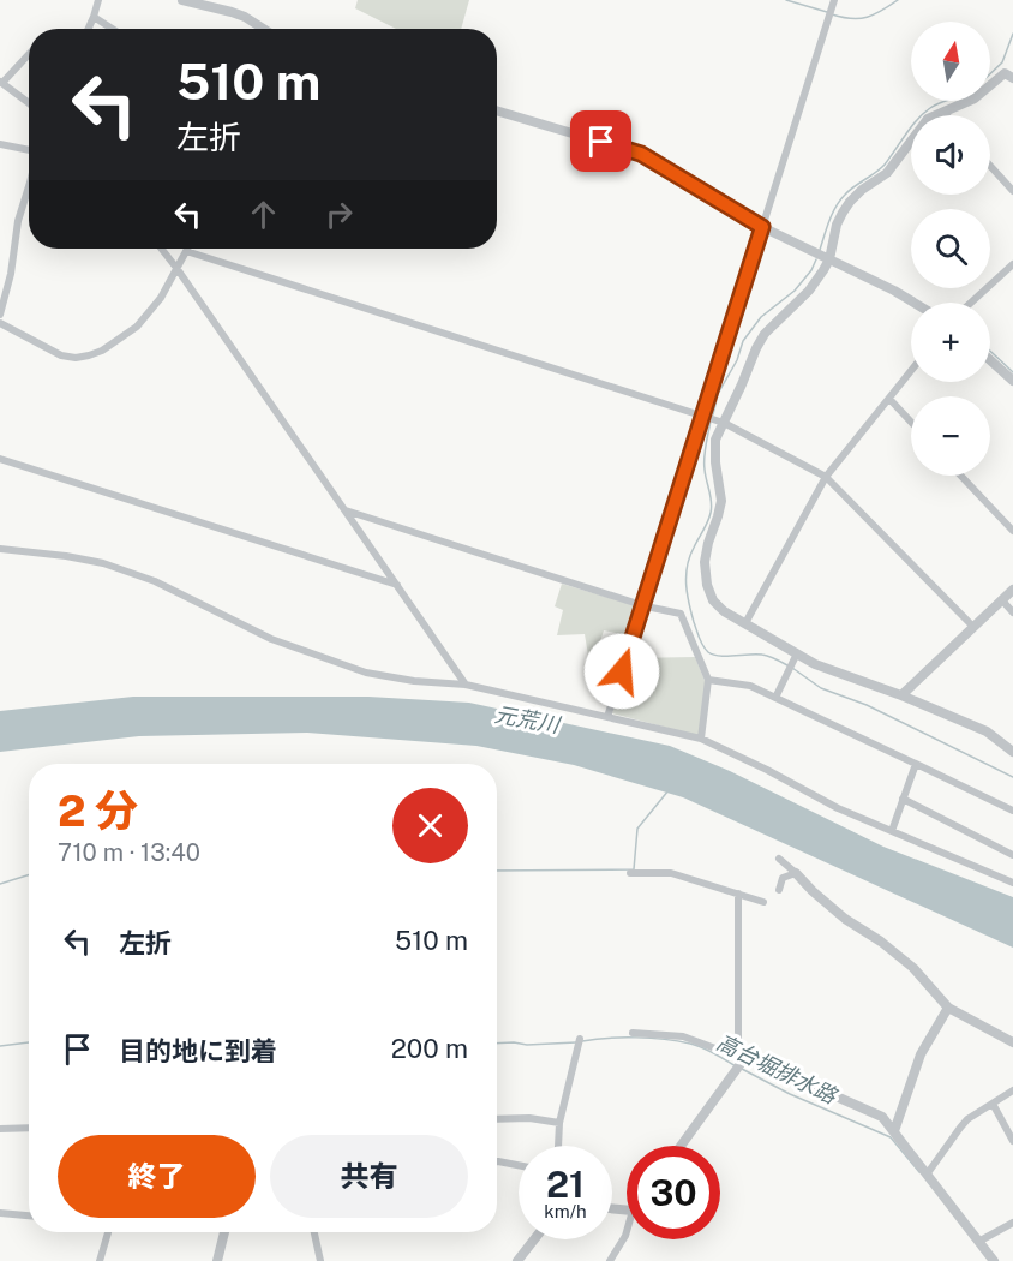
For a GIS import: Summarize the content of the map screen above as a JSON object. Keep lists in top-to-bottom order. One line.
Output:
{"water":["元荒川","高台堀排水路"],"north":"top","page":{"map_buttons":["+","−"],"turn":["510 m","左折"],"heading":["2 分","710 m · 13:40"],"list":[{"name":"左折","value":"510 m"},{"name":"目的地に到着","value":"200 m"}],"buttons":["終了","共有"],"speed":"21 km/h","limit":"30"}}
